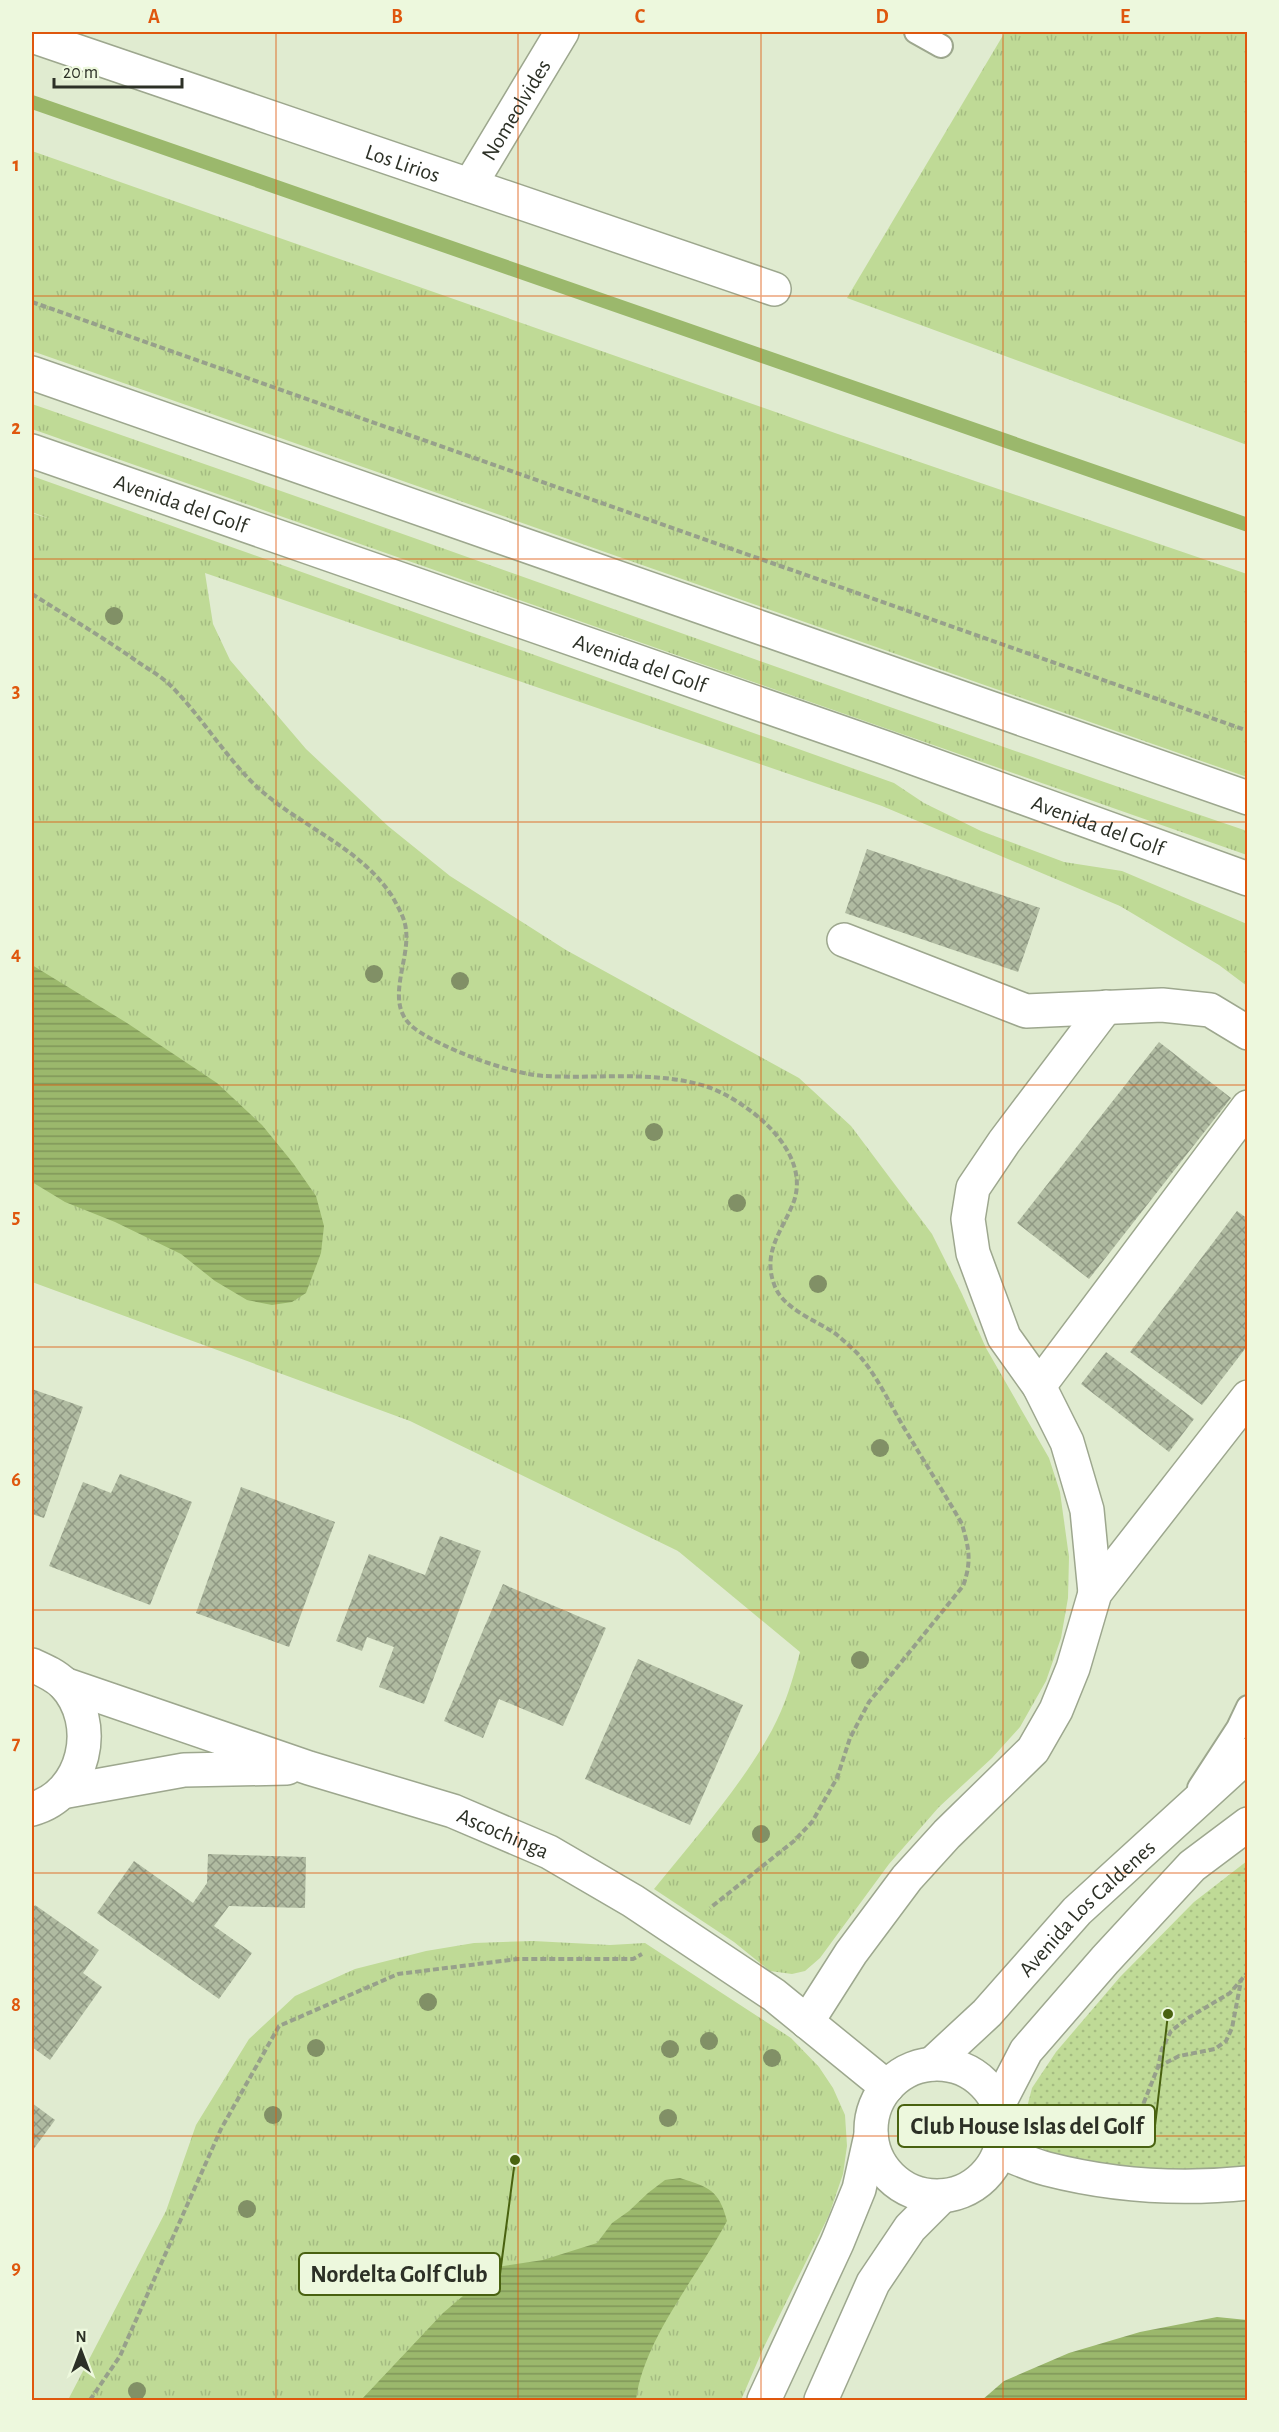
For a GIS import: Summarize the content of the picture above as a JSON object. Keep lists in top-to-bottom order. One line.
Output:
{"streets":{"street":["Nomeolvides","Los Lirios","Avenida del Golf","Ascochinga","Avenida Los Caldenes"]},"crossings":[["Nomeolvides","Los Lirios"],["Ascochinga","Avenida Los Caldenes"]],"places":["Club House Islas del Golf","Nordelta Golf Club"],"scale_bar":"20 m","north":"top","grid":{"columns":["A","B","C","D","E"],"rows":["1","2","3","4","5","6","7","8","9"]}}
